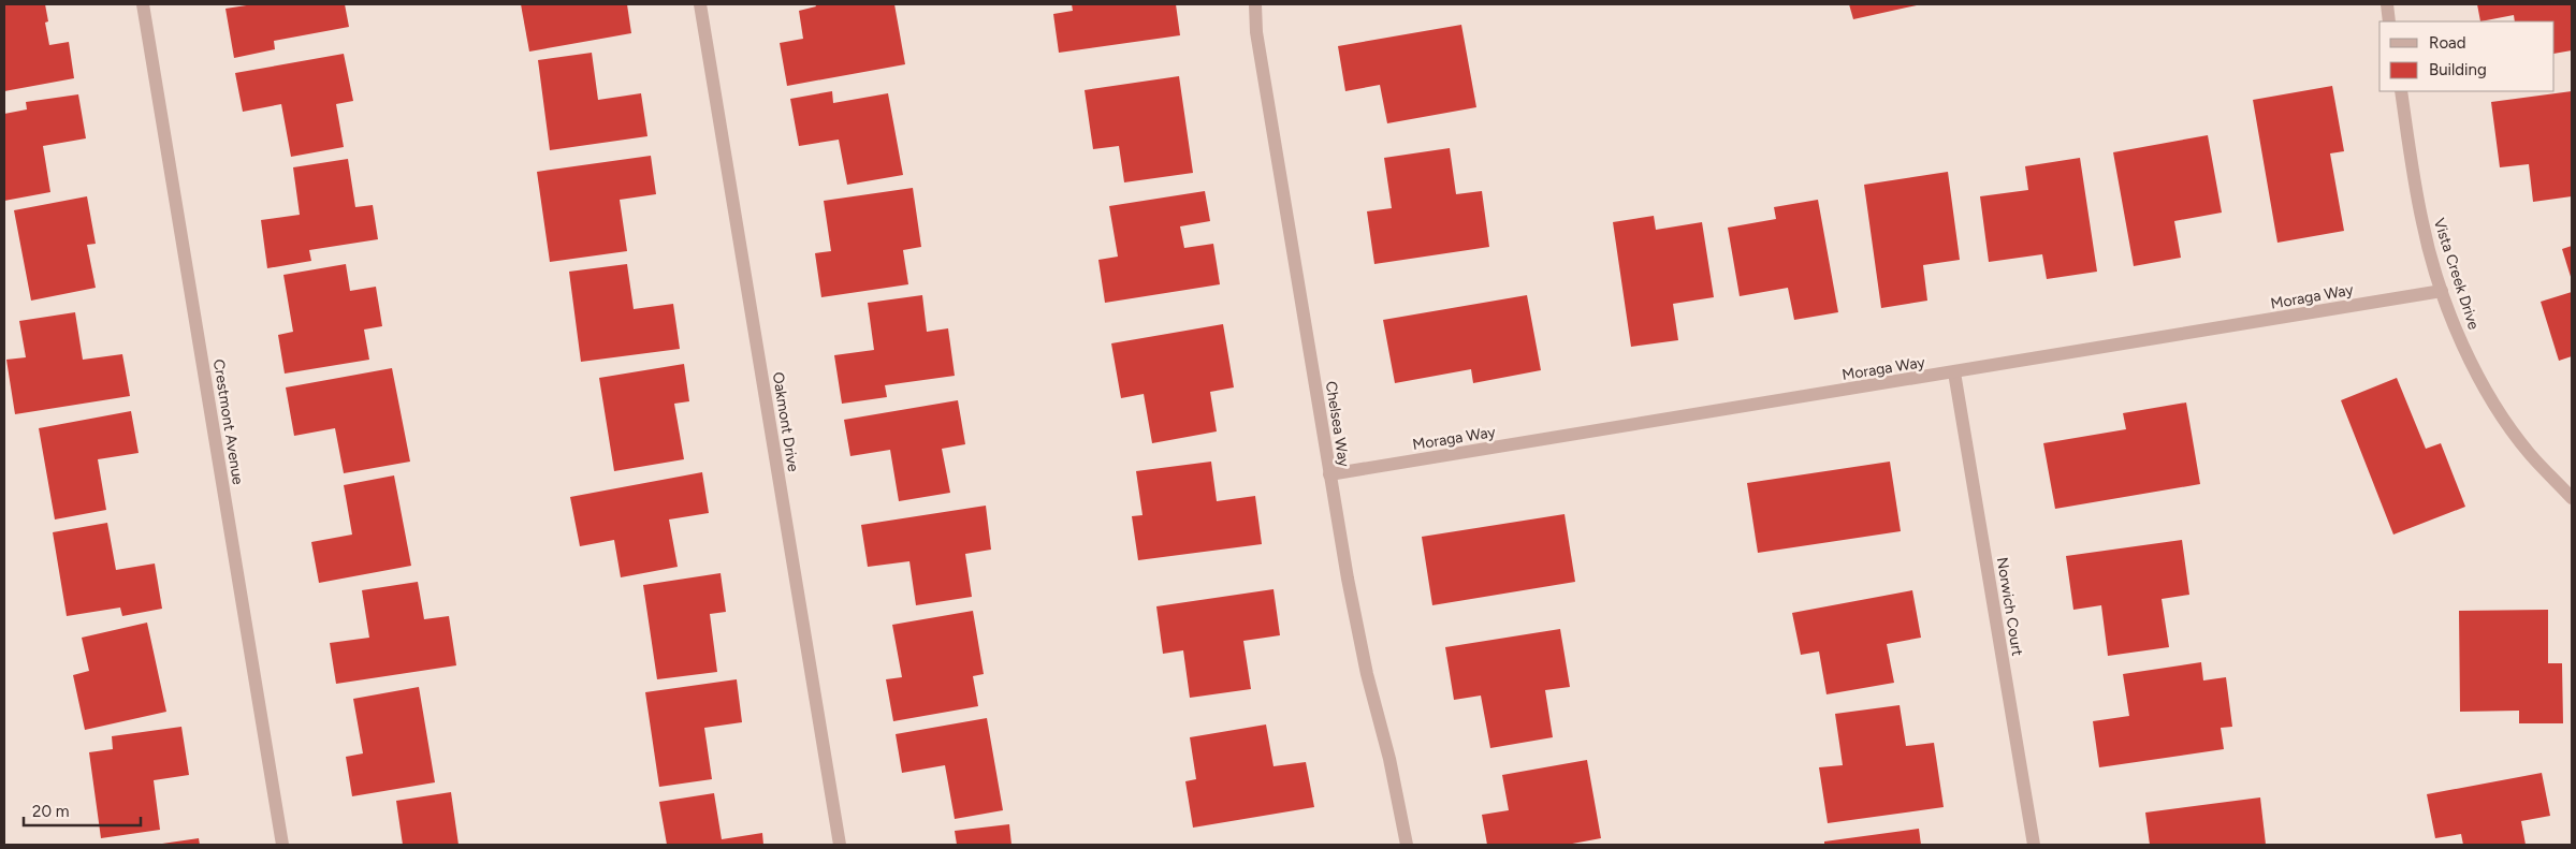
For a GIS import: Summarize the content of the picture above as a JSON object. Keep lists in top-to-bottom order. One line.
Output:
{"streets":{"street":["Vista Creek Drive","Moraga Way","Crestmont Avenue","Oakmont Drive","Chelsea Way","Norwich Court"]},"crossings":[["Vista Creek Drive","Moraga Way"],["Moraga Way","Chelsea Way"],["Moraga Way","Norwich Court"]],"legend":["Road","Building"],"scale_bar":"20 m"}
